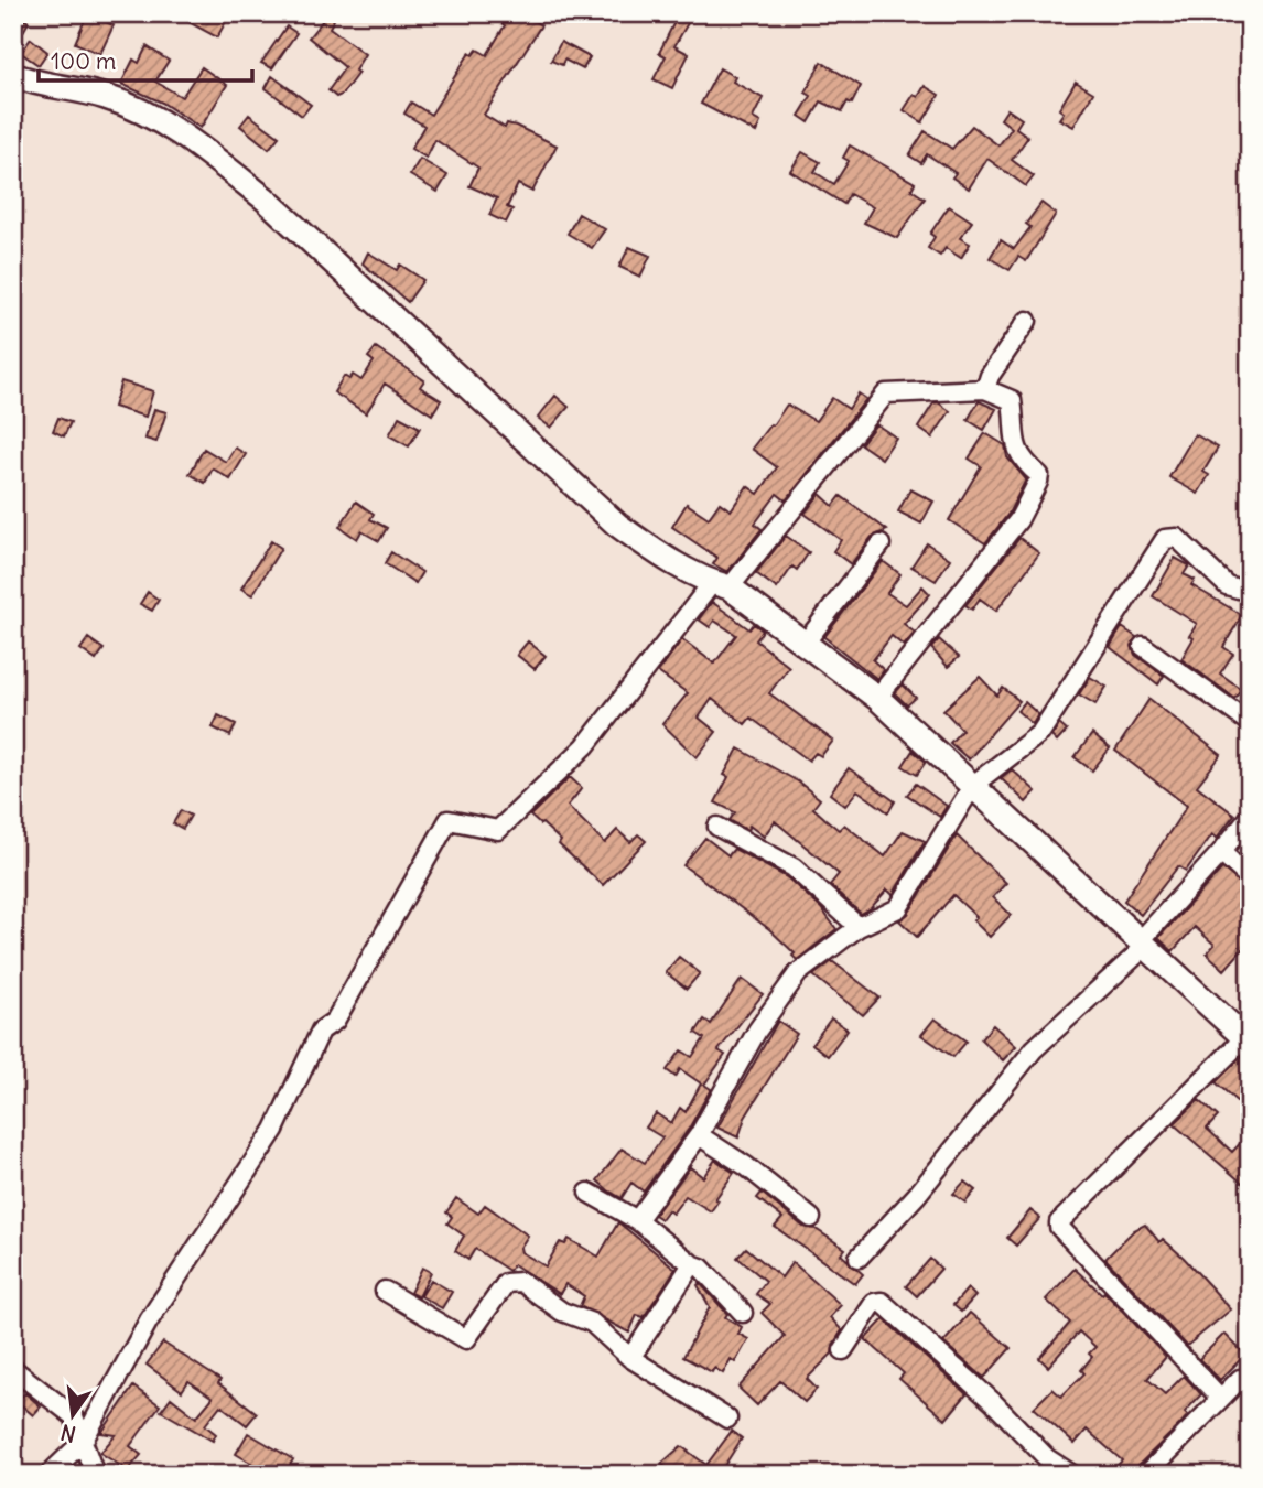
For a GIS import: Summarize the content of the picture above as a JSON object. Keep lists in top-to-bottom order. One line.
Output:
{"scale_bar":"100 m","north":"bottom"}
